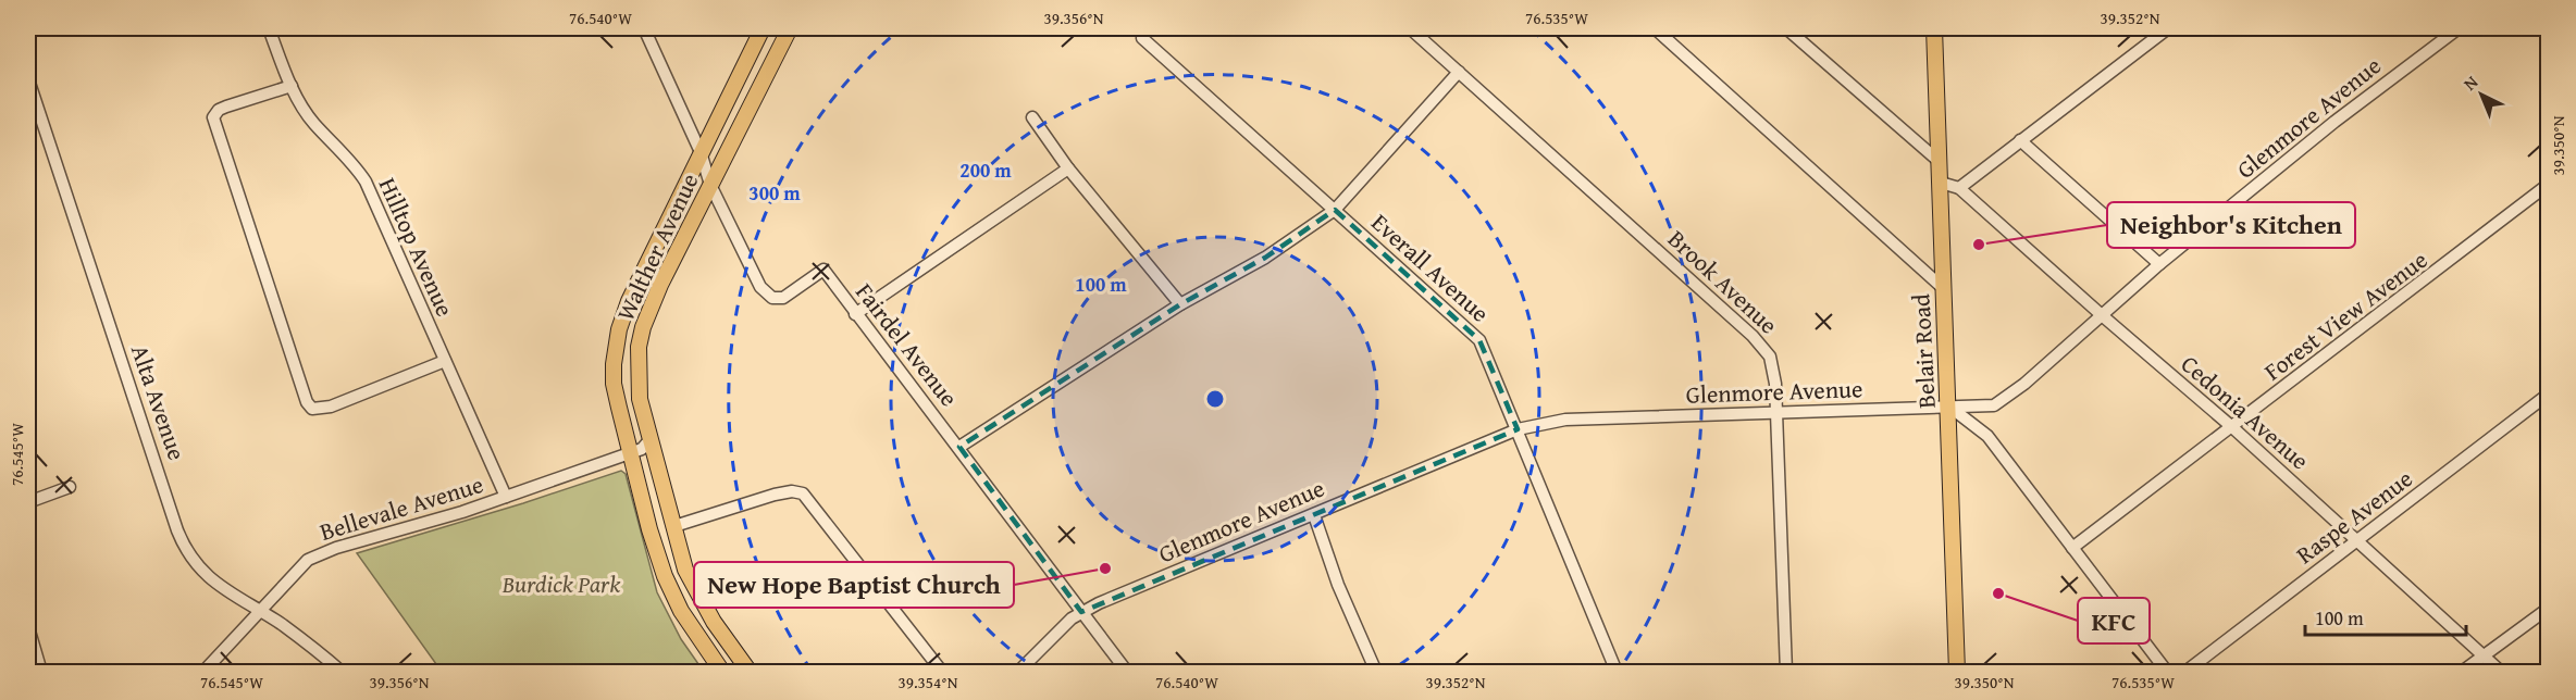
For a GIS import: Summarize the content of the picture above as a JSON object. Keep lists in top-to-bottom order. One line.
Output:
{"streets":{"main road":["Walther Avenue","Belair Road"],"street":["Glenmore Avenue","Hilltop Avenue","Everall Avenue","Brook Avenue","Forest View Avenue","Fairdel Avenue","Alta Avenue","Cedonia Avenue","Bellevale Avenue","Raspe Avenue"]},"crossings":[["Glenmore Avenue","Everall Avenue"],["Glenmore Avenue","Brook Avenue"],["Glenmore Avenue","Fairdel Avenue"],["Glenmore Avenue","Belair Road"],["Glenmore Avenue","Cedonia Avenue"],["Hilltop Avenue","Bellevale Avenue"],["Walther Avenue","Fairdel Avenue"],["Walther Avenue","Bellevale Avenue"],["Forest View Avenue","Cedonia Avenue"],["Alta Avenue","Bellevale Avenue"],["Cedonia Avenue","Raspe Avenue"]],"parks":["Burdick Park"],"places":["Neighbor's Kitchen","New Hope Baptist Church","KFC"],"scale_bar":"100 m","north":"top left","coordinates":["76.540°W","39.356°N","76.535°W","39.352°N","39.350°N","76.545°W","39.354°N"],"rings":["200 m","300 m","100 m"]}
